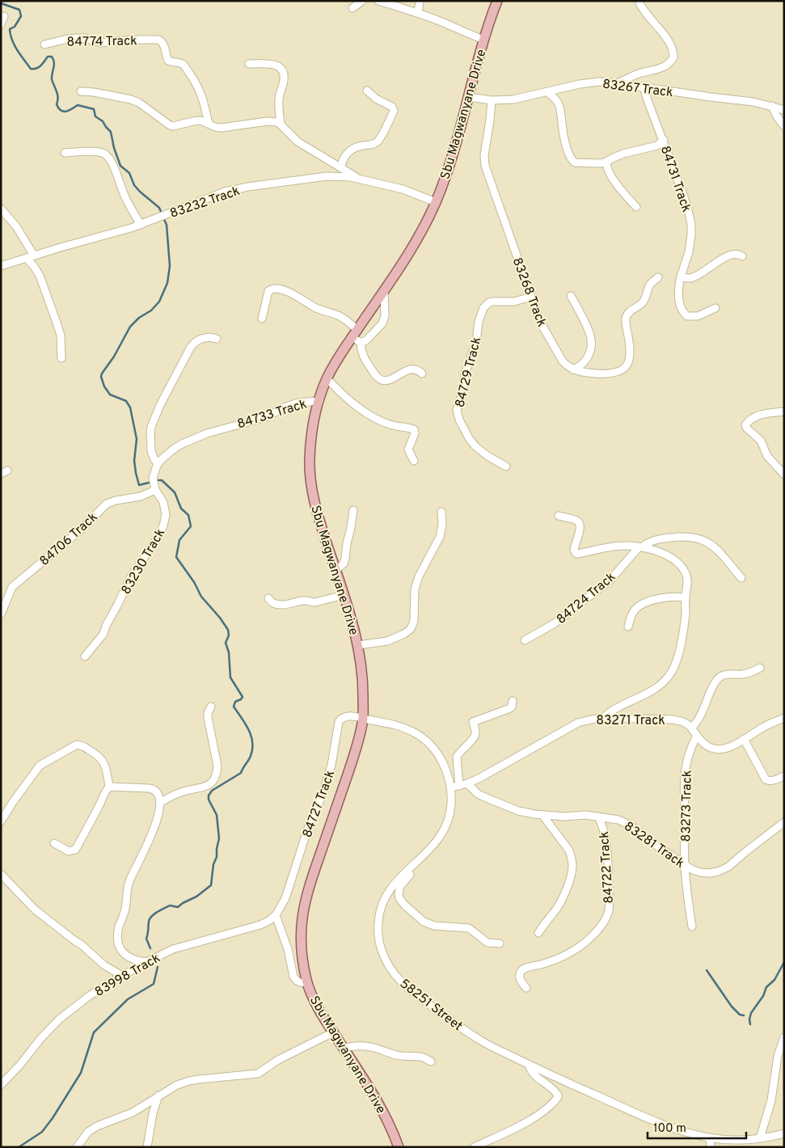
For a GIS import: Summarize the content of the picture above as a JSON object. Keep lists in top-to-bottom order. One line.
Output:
{"streets":{"main road":["Sbu Magwanyane Drive"],"street":["84774 Track","83267 Track","84731 Track","83232 Track","83268 Track","84729 Track","84733 Track","84706 Track","83230 Track","84724 Track","83271 Track","84727 Track","83273 Track","83281 Track","84722 Track","83998 Track","58251 Street"]},"crossings":[["83267 Track","Sbu Magwanyane Drive"],["83267 Track","84731 Track"],["83267 Track","83268 Track"],["Sbu Magwanyane Drive","83232 Track"],["Sbu Magwanyane Drive","84733 Track"],["Sbu Magwanyane Drive","84727 Track"],["Sbu Magwanyane Drive","58251 Street"],["83268 Track","84729 Track"],["84733 Track","83230 Track"],["84706 Track","83230 Track"],["83271 Track","83281 Track"],["83271 Track","58251 Street"],["84727 Track","83998 Track"],["84727 Track","58251 Street"],["83273 Track","83281 Track"],["83281 Track","84722 Track"]],"scale_bar":"100 m"}
